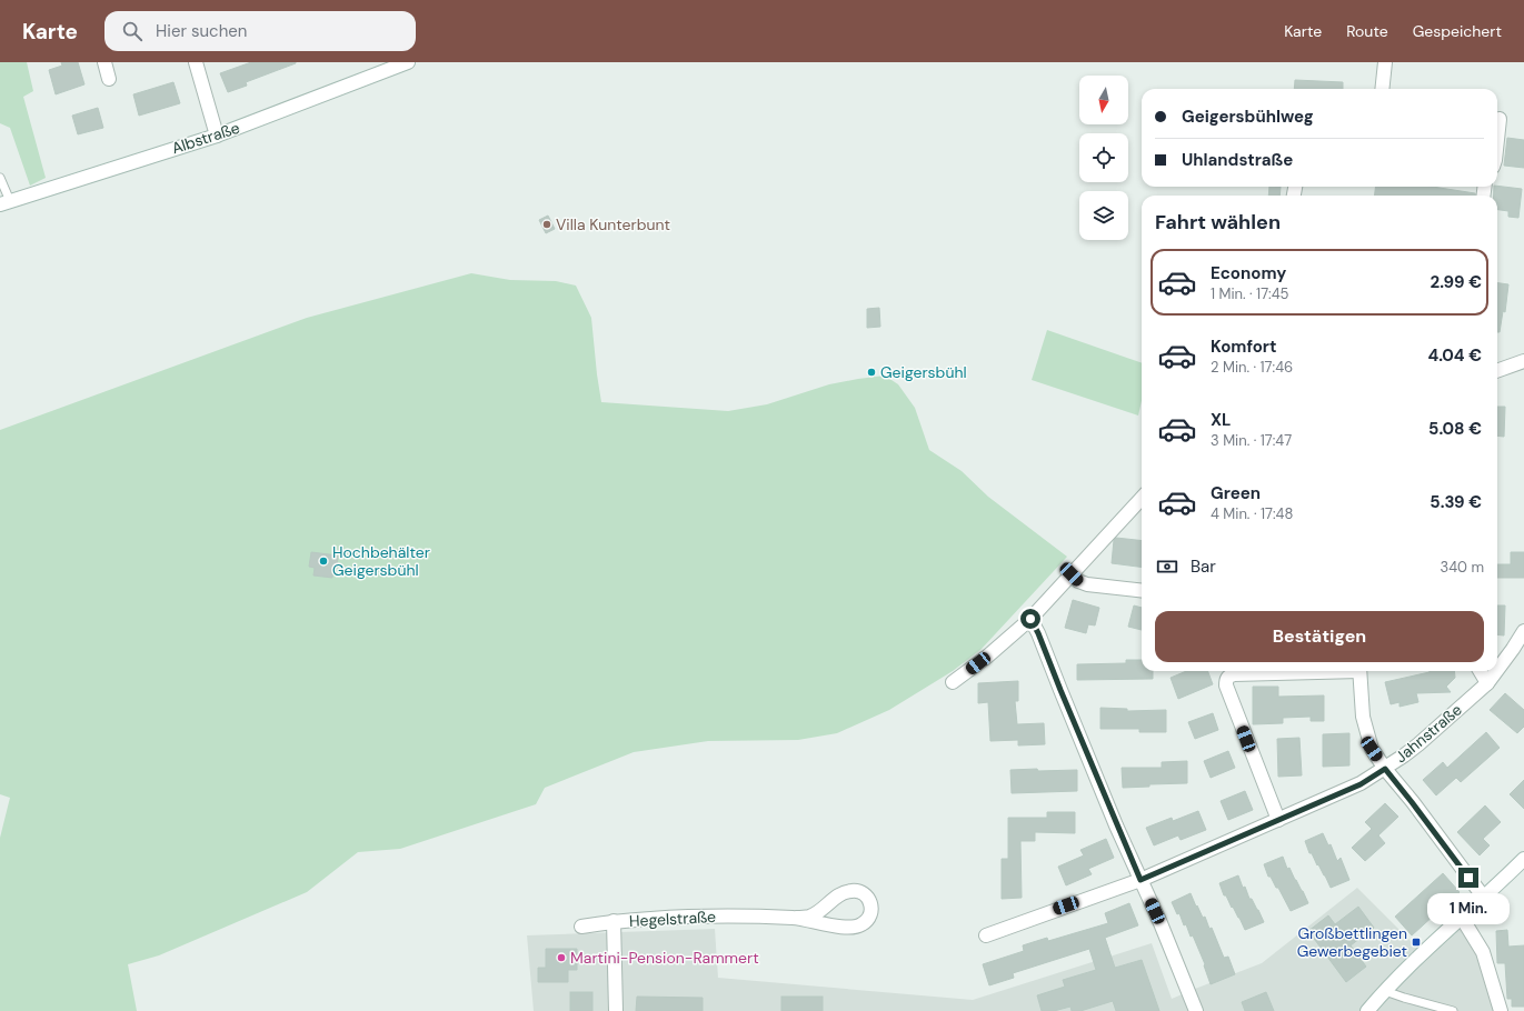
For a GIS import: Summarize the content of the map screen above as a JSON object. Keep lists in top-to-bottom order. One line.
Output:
{"streets":{"street":["Albstraße","Jahnstraße","Hegelstraße"]},"places":{"other":["Villa Kunterbunt","Geigersbühl","Hochbehälter Geigersbühl","Martini-Pension-Rammert"],"transit":["Großbettlingen Gewerbegebiet"]},"north":"bottom","page":{"header":"Karte","search":"Hier suchen","nav":["Karte","Route","Gespeichert"],"banner":["Geigersbühlweg","Uhlandstraße"],"heading":"Fahrt wählen","list":[{"name":"Economy","note":"1 Min. · 17:45","value":"2.99 €"},{"name":"Komfort","note":"2 Min. · 17:46","value":"4.04 €"},{"name":"XL","note":"3 Min. · 17:47","value":"5.08 €"},{"name":"Green","note":"4 Min. · 17:48","value":"5.39 €"}],"pay":["Bar","340 m"],"buttons":"Bestätigen","bubble":"1 Min."}}
